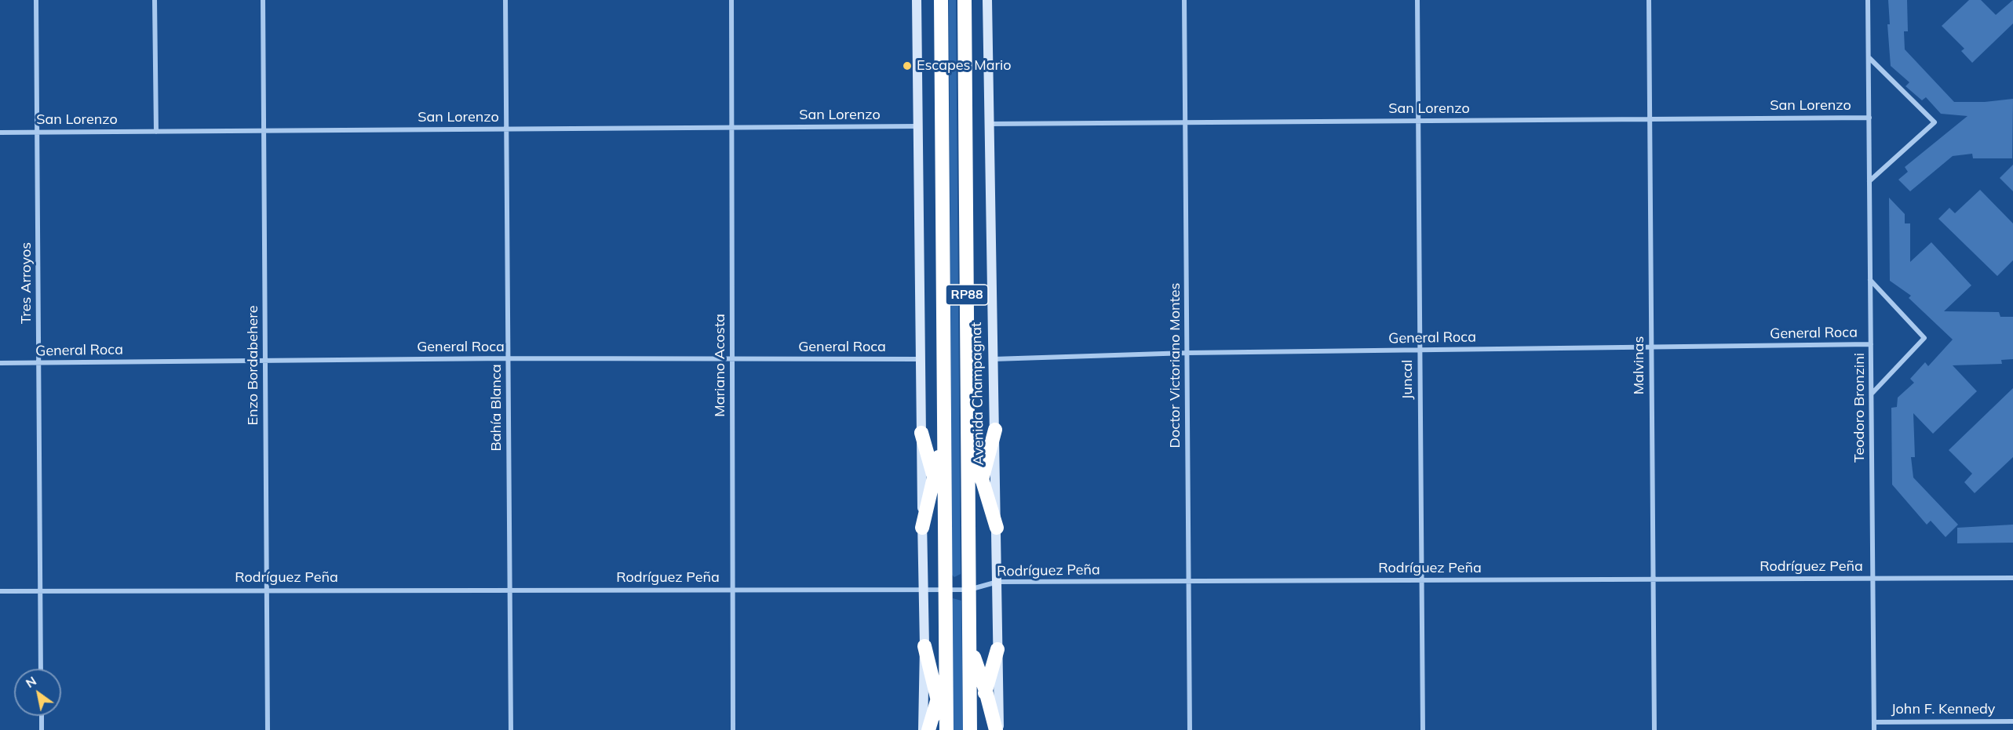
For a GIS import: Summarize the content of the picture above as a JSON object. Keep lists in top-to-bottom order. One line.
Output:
{"streets":{"highway":["RP88","Avenida Champagnat"],"street":["San Lorenzo","Tres Arroyos","General Roca","Enzo Bordabehere","Mariano Acosta","Doctor Victoriano Montes","Malvinas","Juncal","Bahía Blanca","Teodoro Bronzini","Rodríguez Peña","John F. Kennedy"]},"crossings":[["San Lorenzo","Tres Arroyos"],["San Lorenzo","Enzo Bordabehere"],["San Lorenzo","Mariano Acosta"],["San Lorenzo","Doctor Victoriano Montes"],["San Lorenzo","Malvinas"],["San Lorenzo","Juncal"],["San Lorenzo","Avenida Champagnat"],["San Lorenzo","Bahía Blanca"],["San Lorenzo","Teodoro Bronzini"],["Tres Arroyos","General Roca"],["Tres Arroyos","Rodríguez Peña"],["RP88","Rodríguez Peña"],["General Roca","Enzo Bordabehere"],["General Roca","Mariano Acosta"],["General Roca","Doctor Victoriano Montes"],["General Roca","Malvinas"],["General Roca","Juncal"],["General Roca","Avenida Champagnat"],["General Roca","Bahía Blanca"],["General Roca","Teodoro Bronzini"],["Enzo Bordabehere","Rodríguez Peña"],["Mariano Acosta","Rodríguez Peña"],["Doctor Victoriano Montes","Rodríguez Peña"],["Malvinas","Rodríguez Peña"],["Juncal","Rodríguez Peña"],["Avenida Champagnat","Rodríguez Peña"],["Bahía Blanca","Rodríguez Peña"],["Teodoro Bronzini","Rodríguez Peña"],["Teodoro Bronzini","John F. Kennedy"]],"places":["Escapes Mario"],"north":"top left"}
